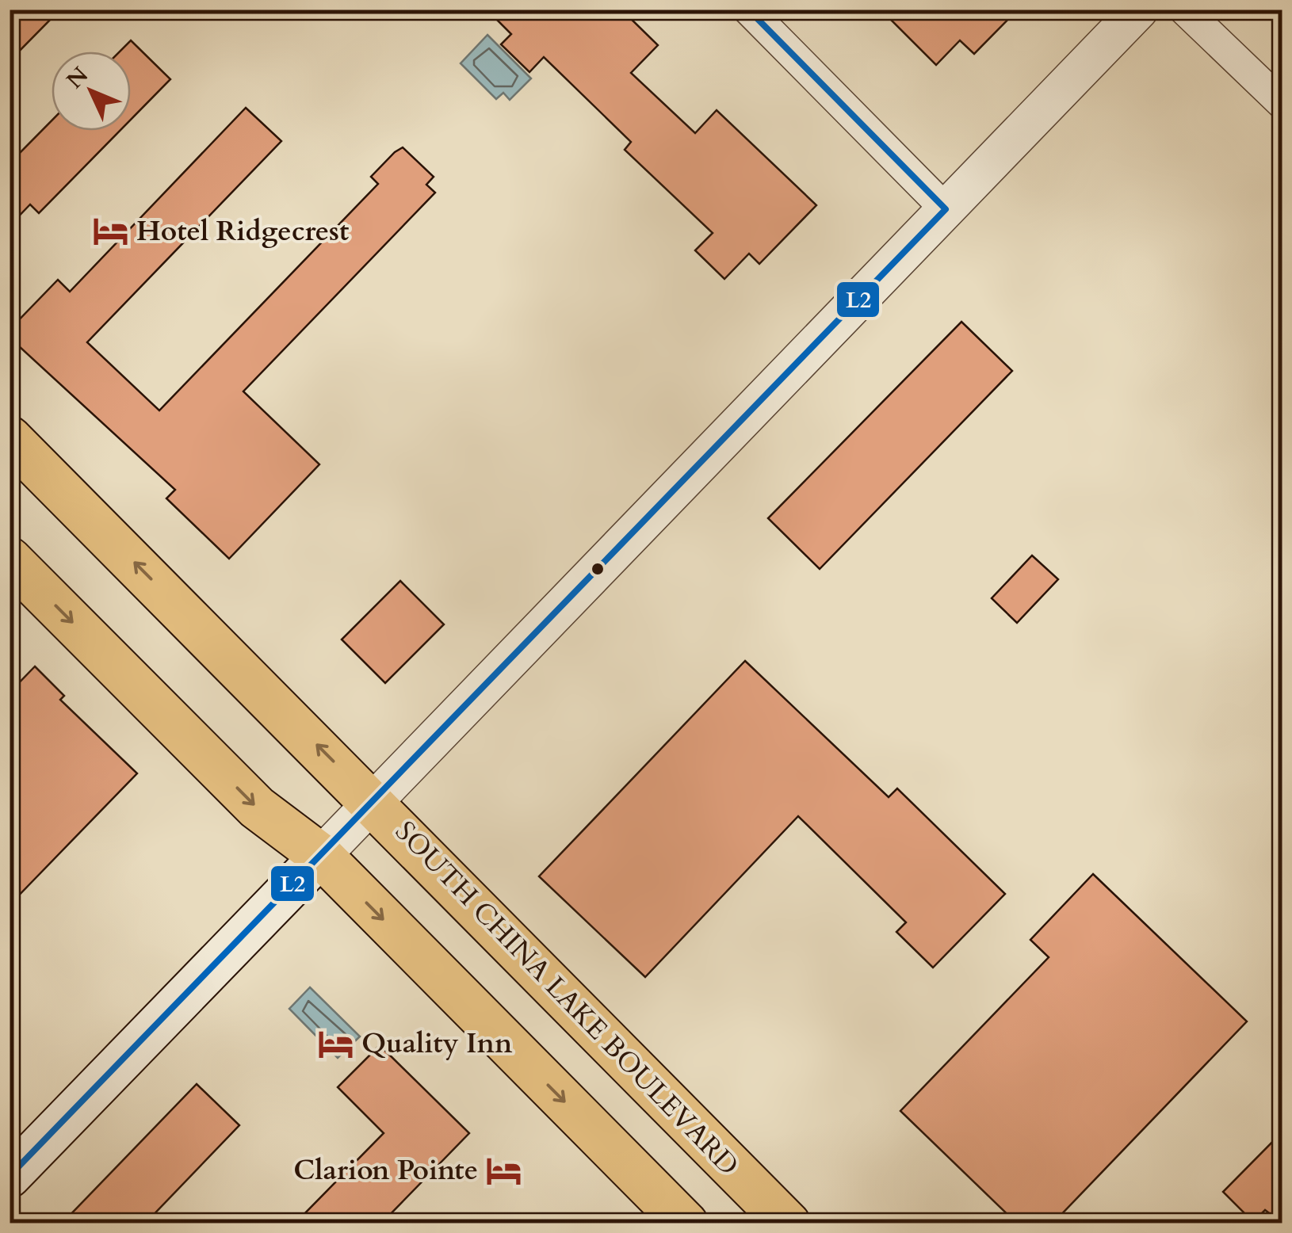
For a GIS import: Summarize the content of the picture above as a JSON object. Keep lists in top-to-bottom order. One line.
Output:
{"streets":{"main road":["SOUTH CHINA LAKE BOULEVARD"]},"places":{"hotel":["Hotel Ridgecrest","Quality Inn","Clarion Pointe"]},"lines":["transit line L2"],"north":"top left"}
